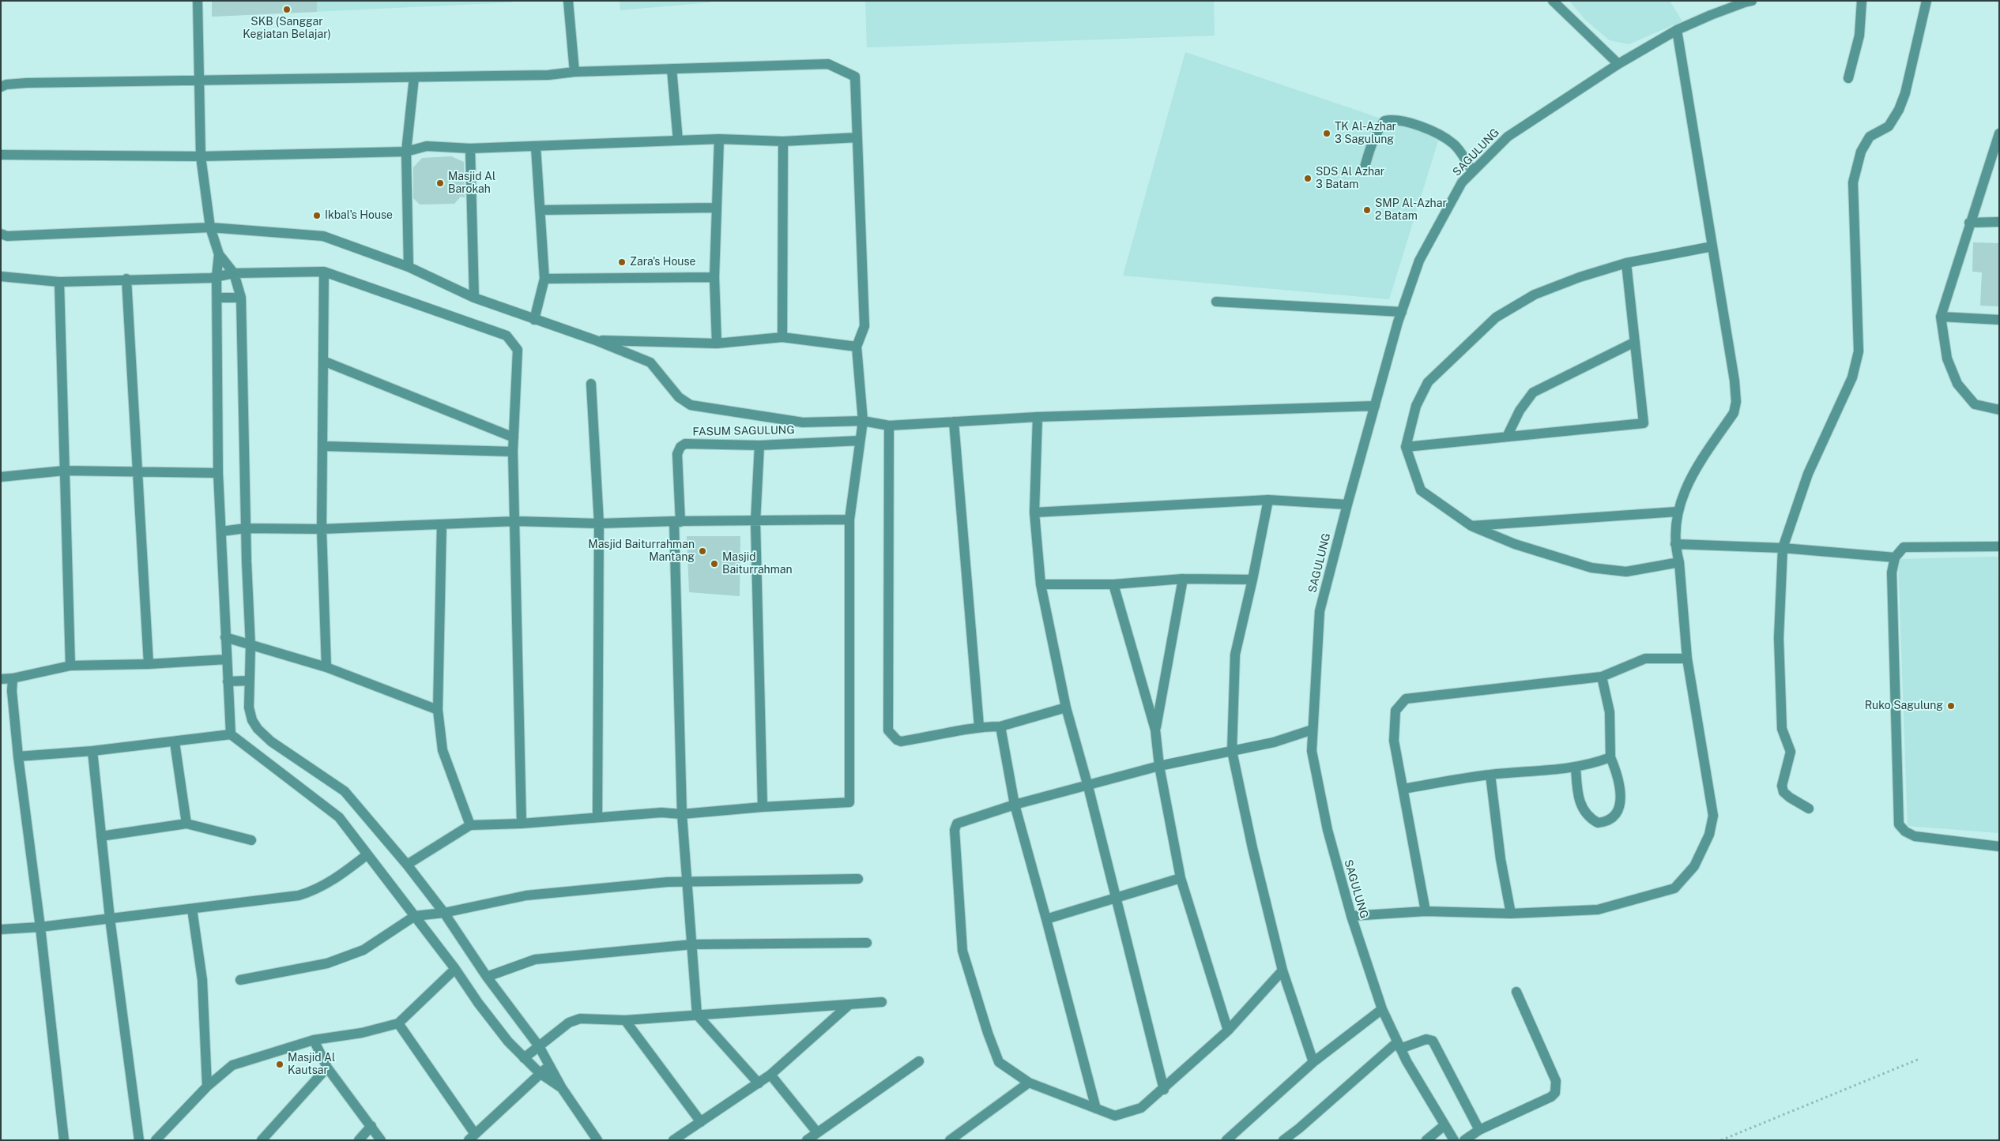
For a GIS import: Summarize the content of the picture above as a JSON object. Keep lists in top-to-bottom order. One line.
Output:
{"streets":{"street":["SAGULUNG","FASUM SAGULUNG"]},"places":["SKB (Sanggar Kegiatan Belajar)","TK Al-Azhar 3 Sagulung","SDS Al Azhar 3 Batam","Masjid Al Barokah","SMP Al-Azhar 2 Batam","Ikbal's House","Zara's House","Masjid Baiturrahman Mantang","Masjid Baiturrahman","Ruko Sagulung","Masjid Al Kautsar"]}
